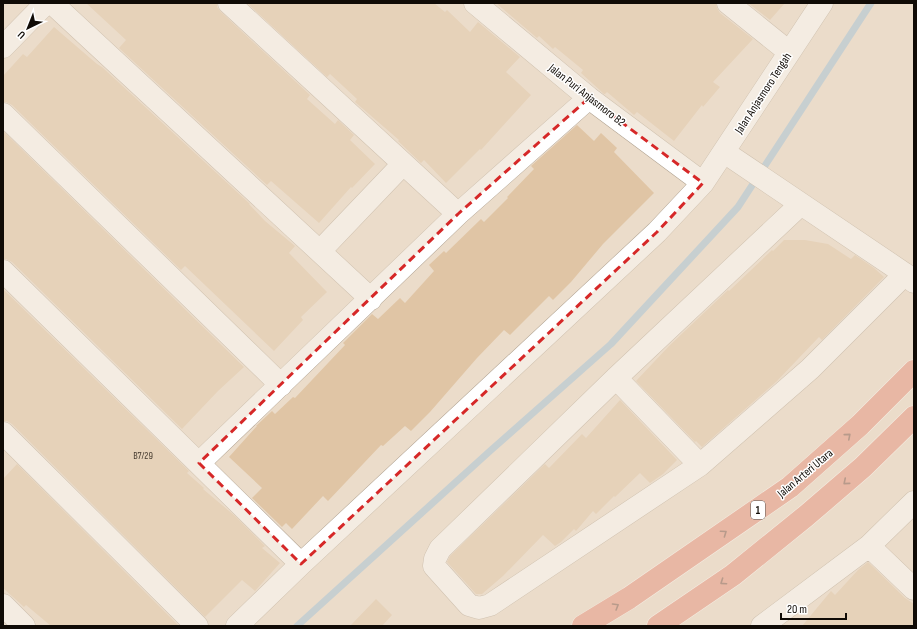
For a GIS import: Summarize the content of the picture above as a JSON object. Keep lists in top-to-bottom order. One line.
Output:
{"streets":{"highway":["Jalan Arteri Utara","1"],"street":["Jalan Anjasmoro Tengah","Jalan Puri Anjasmoro B2"]},"crossings":[["Jalan Anjasmoro Tengah","Jalan Puri Anjasmoro B2"]],"house_numbers":["B7/29"],"scale_bar":"20 m","north":"bottom left"}
